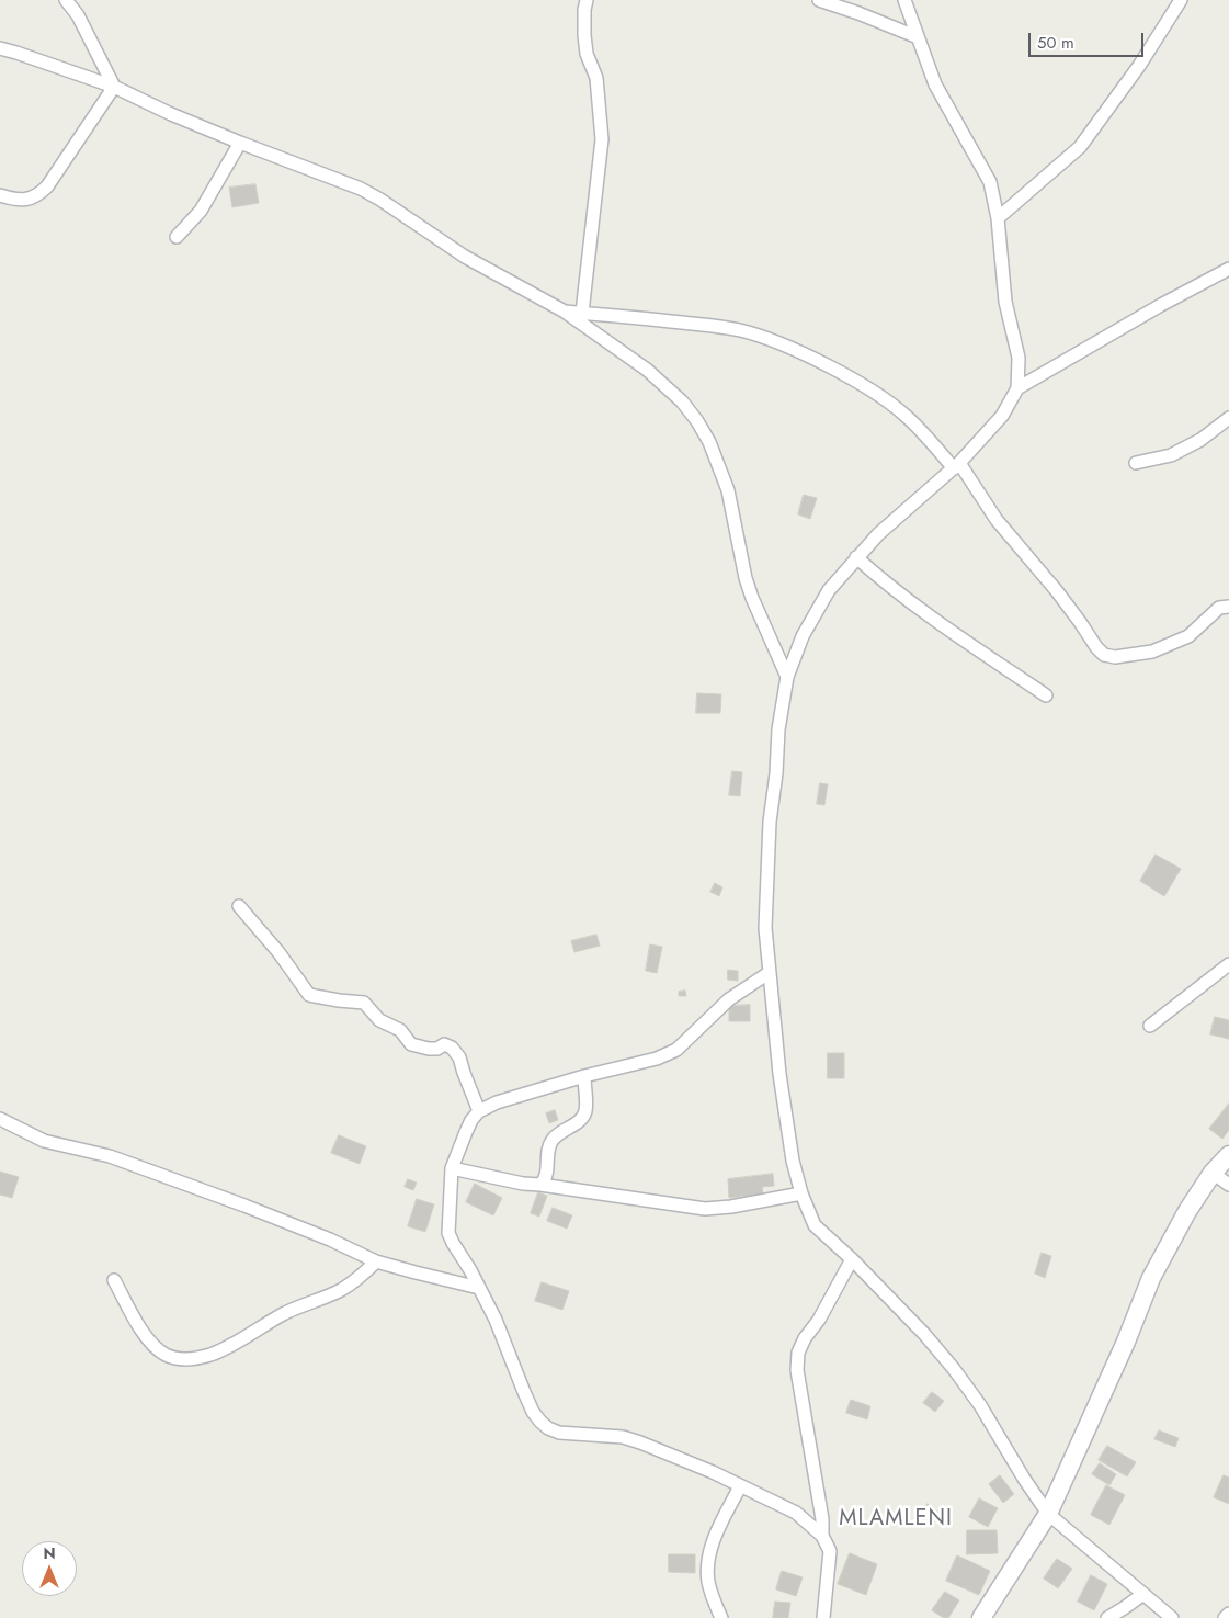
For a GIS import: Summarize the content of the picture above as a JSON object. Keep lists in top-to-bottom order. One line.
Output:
{"districts":["MLAMLENI"],"scale_bar":"50 m","north":"top"}
